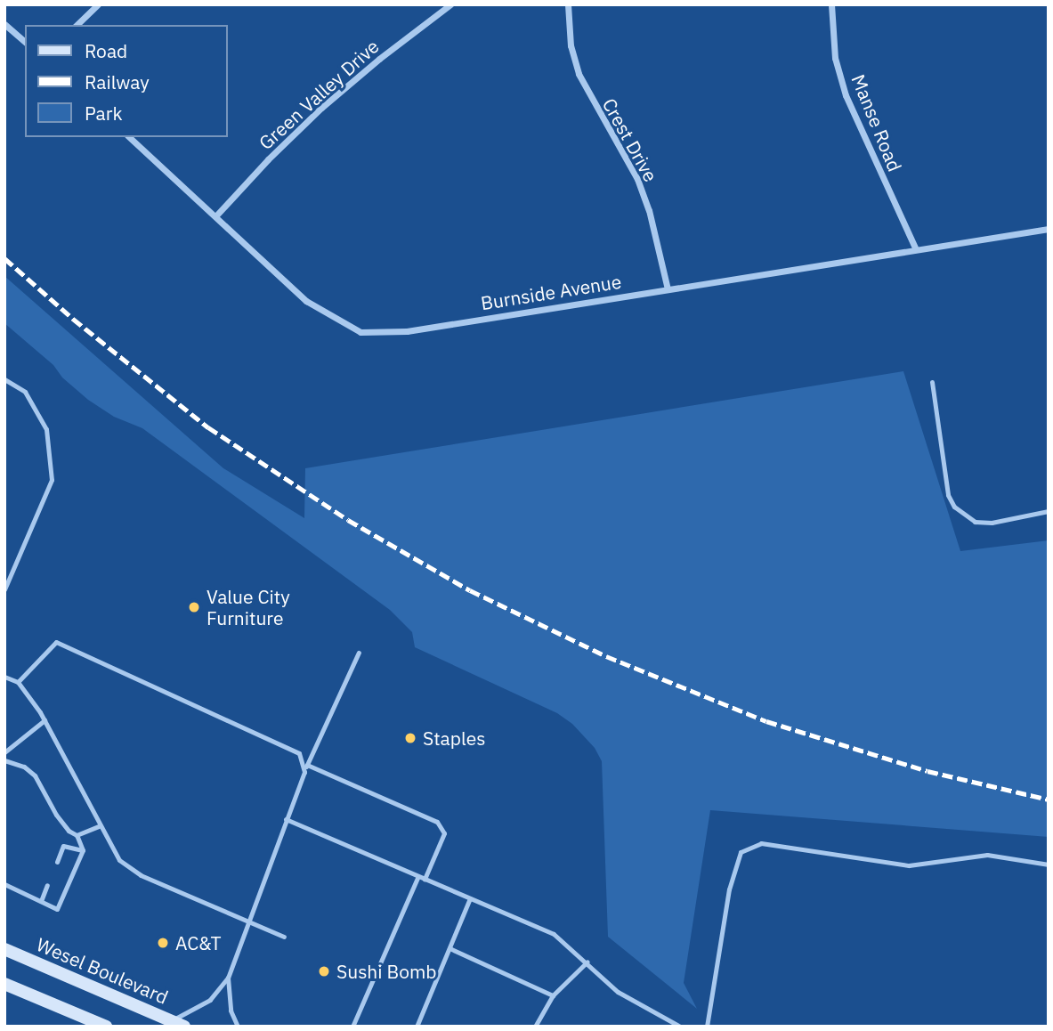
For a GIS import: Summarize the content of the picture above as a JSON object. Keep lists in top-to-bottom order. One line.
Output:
{"streets":{"main road":["Wesel Boulevard"],"street":["Green Valley Drive","Manse Road","Crest Drive","Burnside Avenue"]},"crossings":[["Green Valley Drive","Burnside Avenue"],["Manse Road","Burnside Avenue"],["Crest Drive","Burnside Avenue"]],"places":["Value City Furniture","Staples","AC&T","Sushi Bomb"],"legend":["Road","Railway","Park"]}
